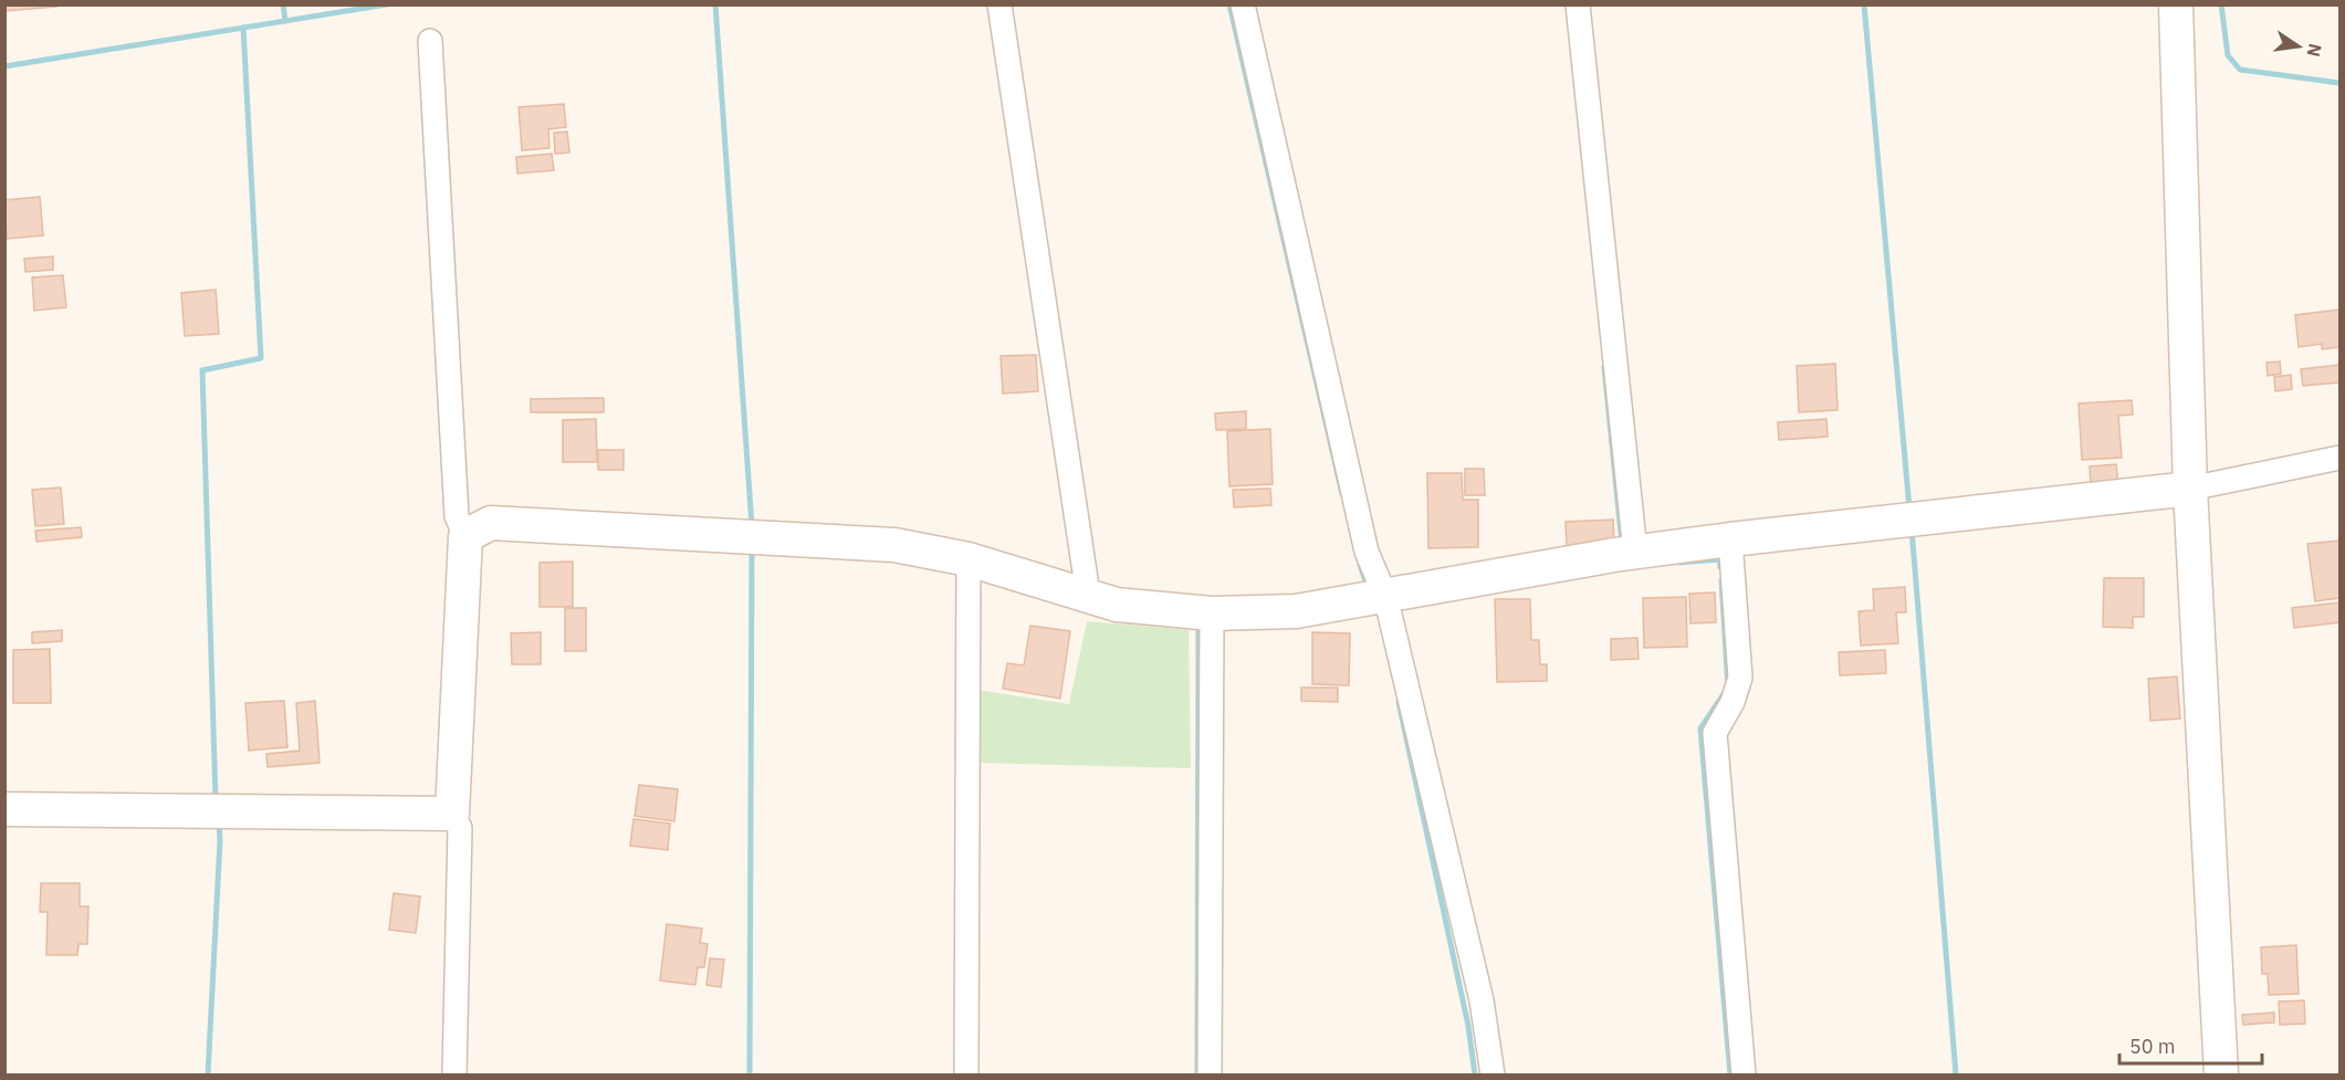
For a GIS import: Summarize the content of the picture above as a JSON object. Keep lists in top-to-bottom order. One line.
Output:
{"scale_bar":"50 m","north":"right"}
